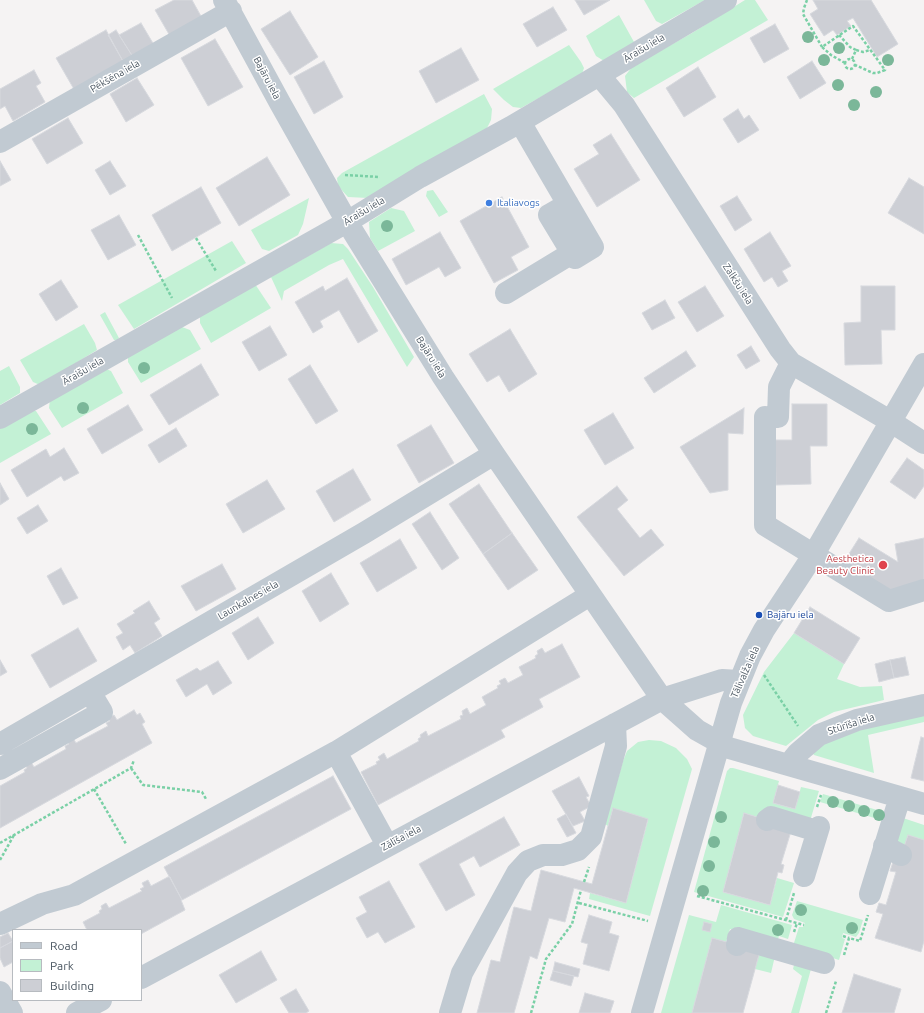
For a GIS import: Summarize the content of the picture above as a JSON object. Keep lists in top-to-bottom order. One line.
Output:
{"streets":{"street":["Āraišu iela","Pēkšēna iela","Bajāru iela","Zalkšu iela","Launkalnes iela","Tālivalža iela","Stūrīša iela","Zālīša iela"]},"crossings":[["Āraišu iela","Bajāru iela"],["Āraišu iela","Zalkšu iela"],["Pēkšēna iela","Bajāru iela"],["Bajāru iela","Launkalnes iela"],["Bajāru iela","Tālivalža iela"],["Bajāru iela","Stūrīša iela"],["Bajāru iela","Zālīša iela"],["Zalkšu iela","Tālivalža iela"]],"places":["Italiavogs","Aesthetica Beauty Clinic","Bajāru iela"],"legend":["Road","Park","Building"]}
